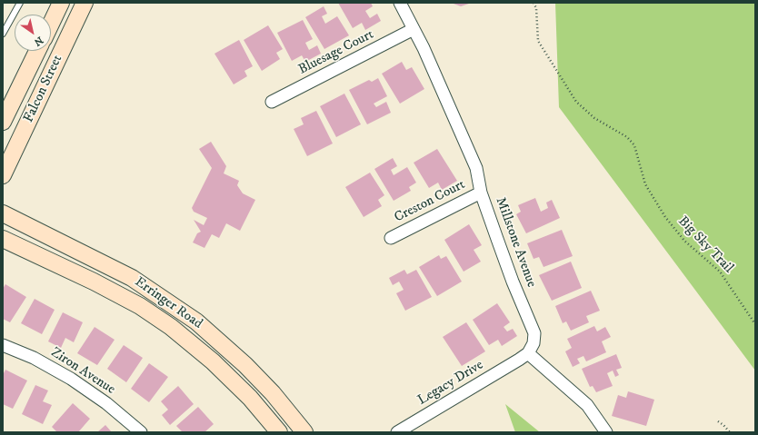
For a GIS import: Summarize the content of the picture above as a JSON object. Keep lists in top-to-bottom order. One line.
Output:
{"streets":{"main road":["Falcon Street","Erringer Road"],"street":["Bluesage Court","Creston Court","Millstone Avenue","Ziron Avenue","Legacy Drive"],"path":["Big Sky Trail"]},"crossings":[["Bluesage Court","Millstone Avenue"],["Creston Court","Millstone Avenue"],["Millstone Avenue","Legacy Drive"]],"north":"bottom right"}
